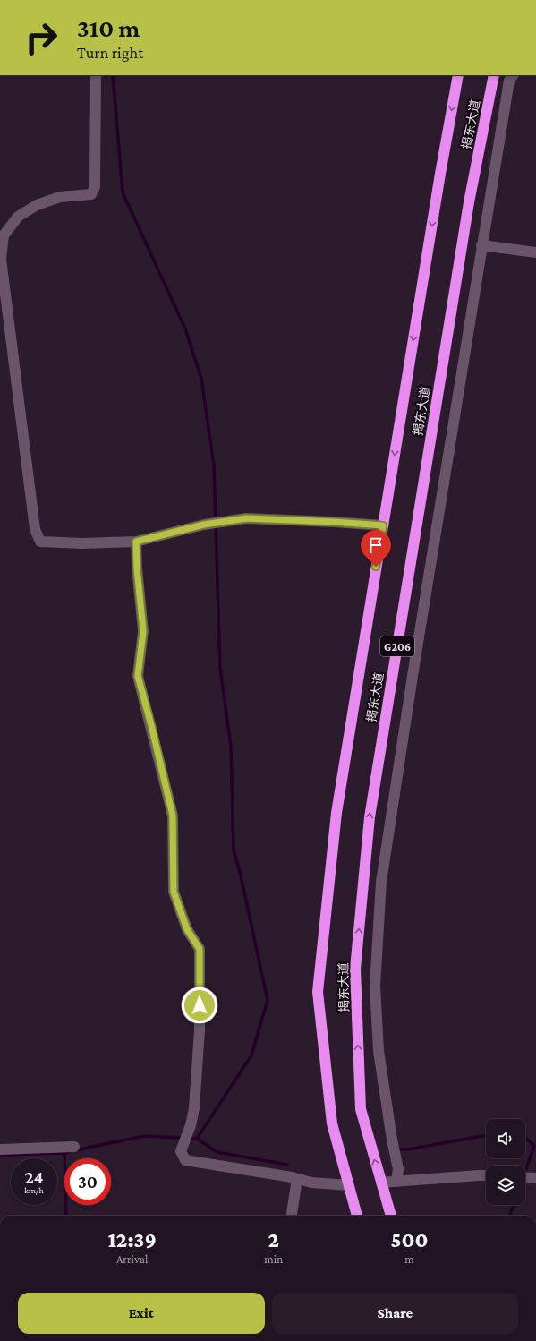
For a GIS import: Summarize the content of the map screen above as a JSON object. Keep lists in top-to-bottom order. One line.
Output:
{"streets":{"highway":["揭东大道","G206"]},"page":{"turn":["310 m","Turn right"],"speed":"24 km/h","limit":"30","eta":["12:39","Arrival","2","min","500","m"],"buttons":["Exit","Share"]}}
